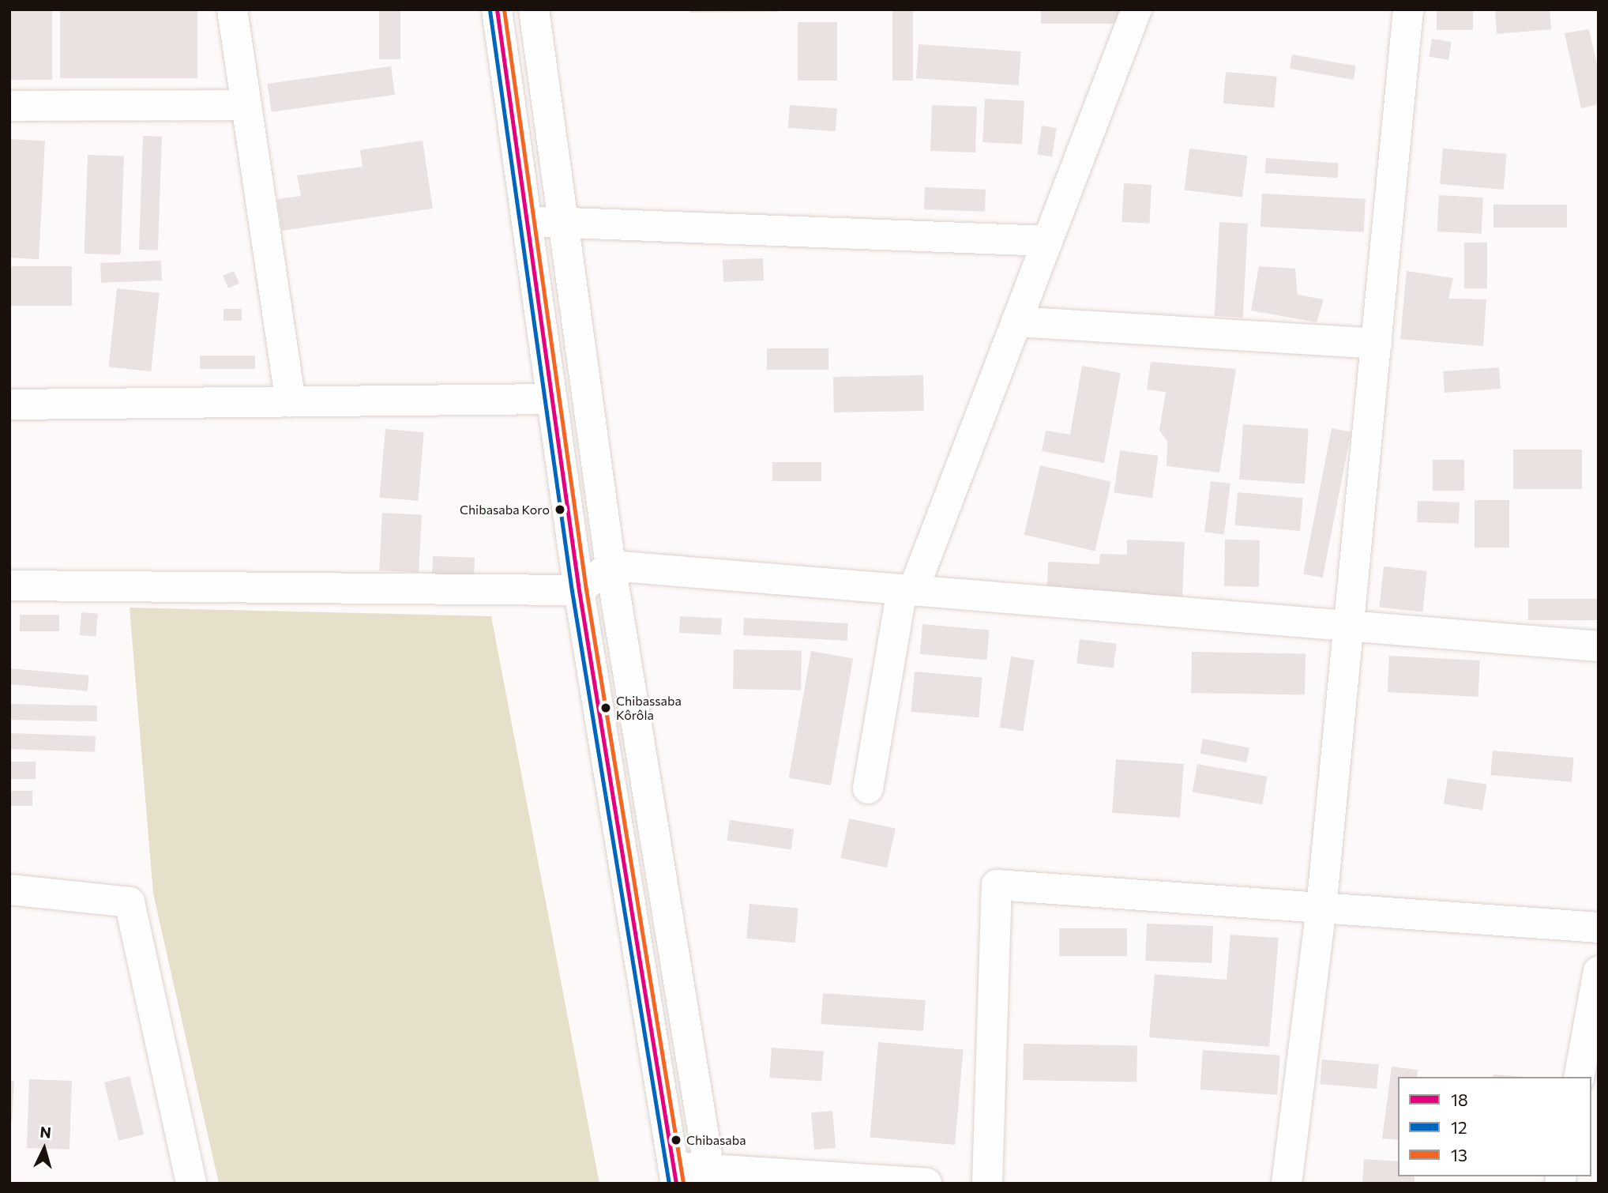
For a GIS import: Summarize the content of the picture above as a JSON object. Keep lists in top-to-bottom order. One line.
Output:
{"places":["Chibasaba Koro","Chibassaba Kôrôla","Chibasaba"],"lines":["transit line 18","transit line 13","transit line 12"],"legend":["18","12","13"],"north":"top"}
